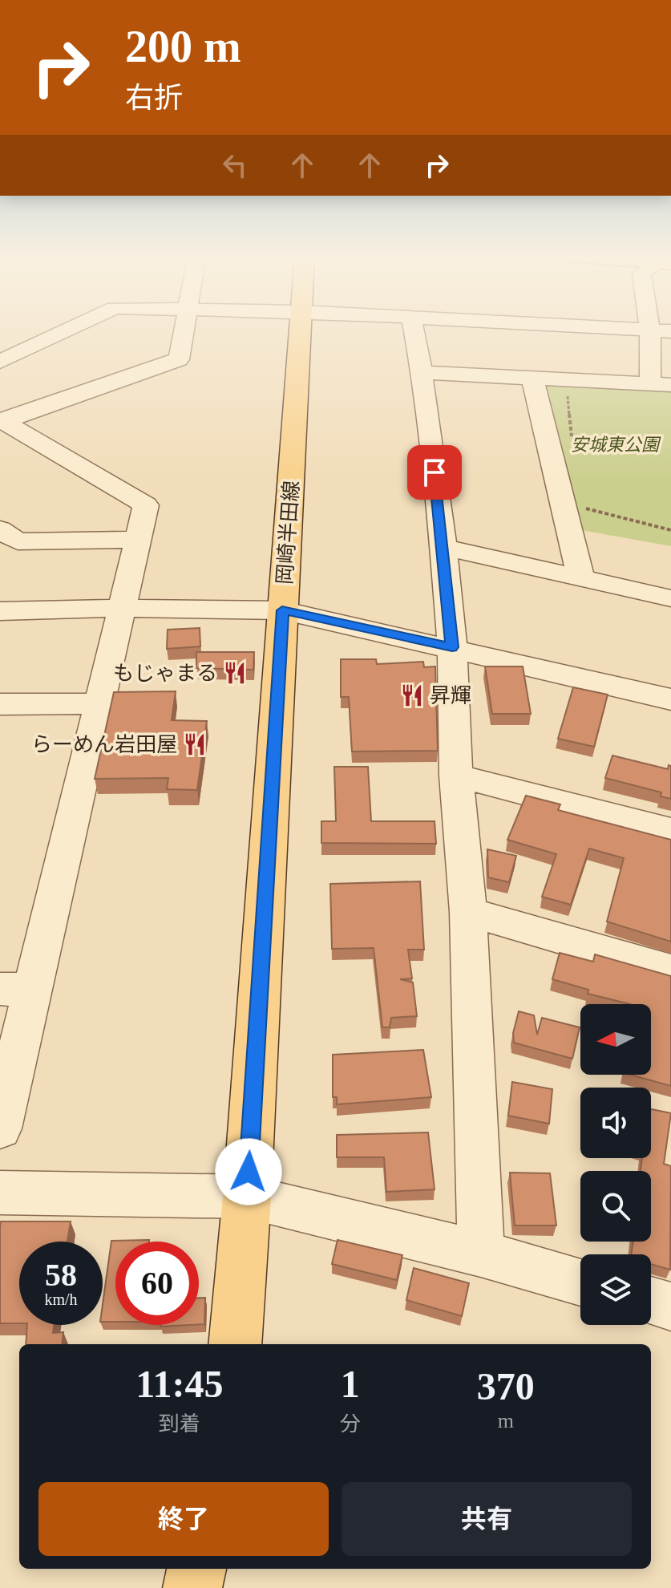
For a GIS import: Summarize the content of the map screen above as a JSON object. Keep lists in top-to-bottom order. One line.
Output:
{"streets":{"main road":["岡崎半田線"]},"parks":["安城東公園"],"places":{"restaurant":["もじゃまる","昇輝","らーめん岩田屋"]},"north":"left","page":{"turn":["200 m","右折"],"speed":"58 km/h","limit":"60","eta":["11:45","到着","1","分","370","m"],"buttons":["終了","共有"]}}
